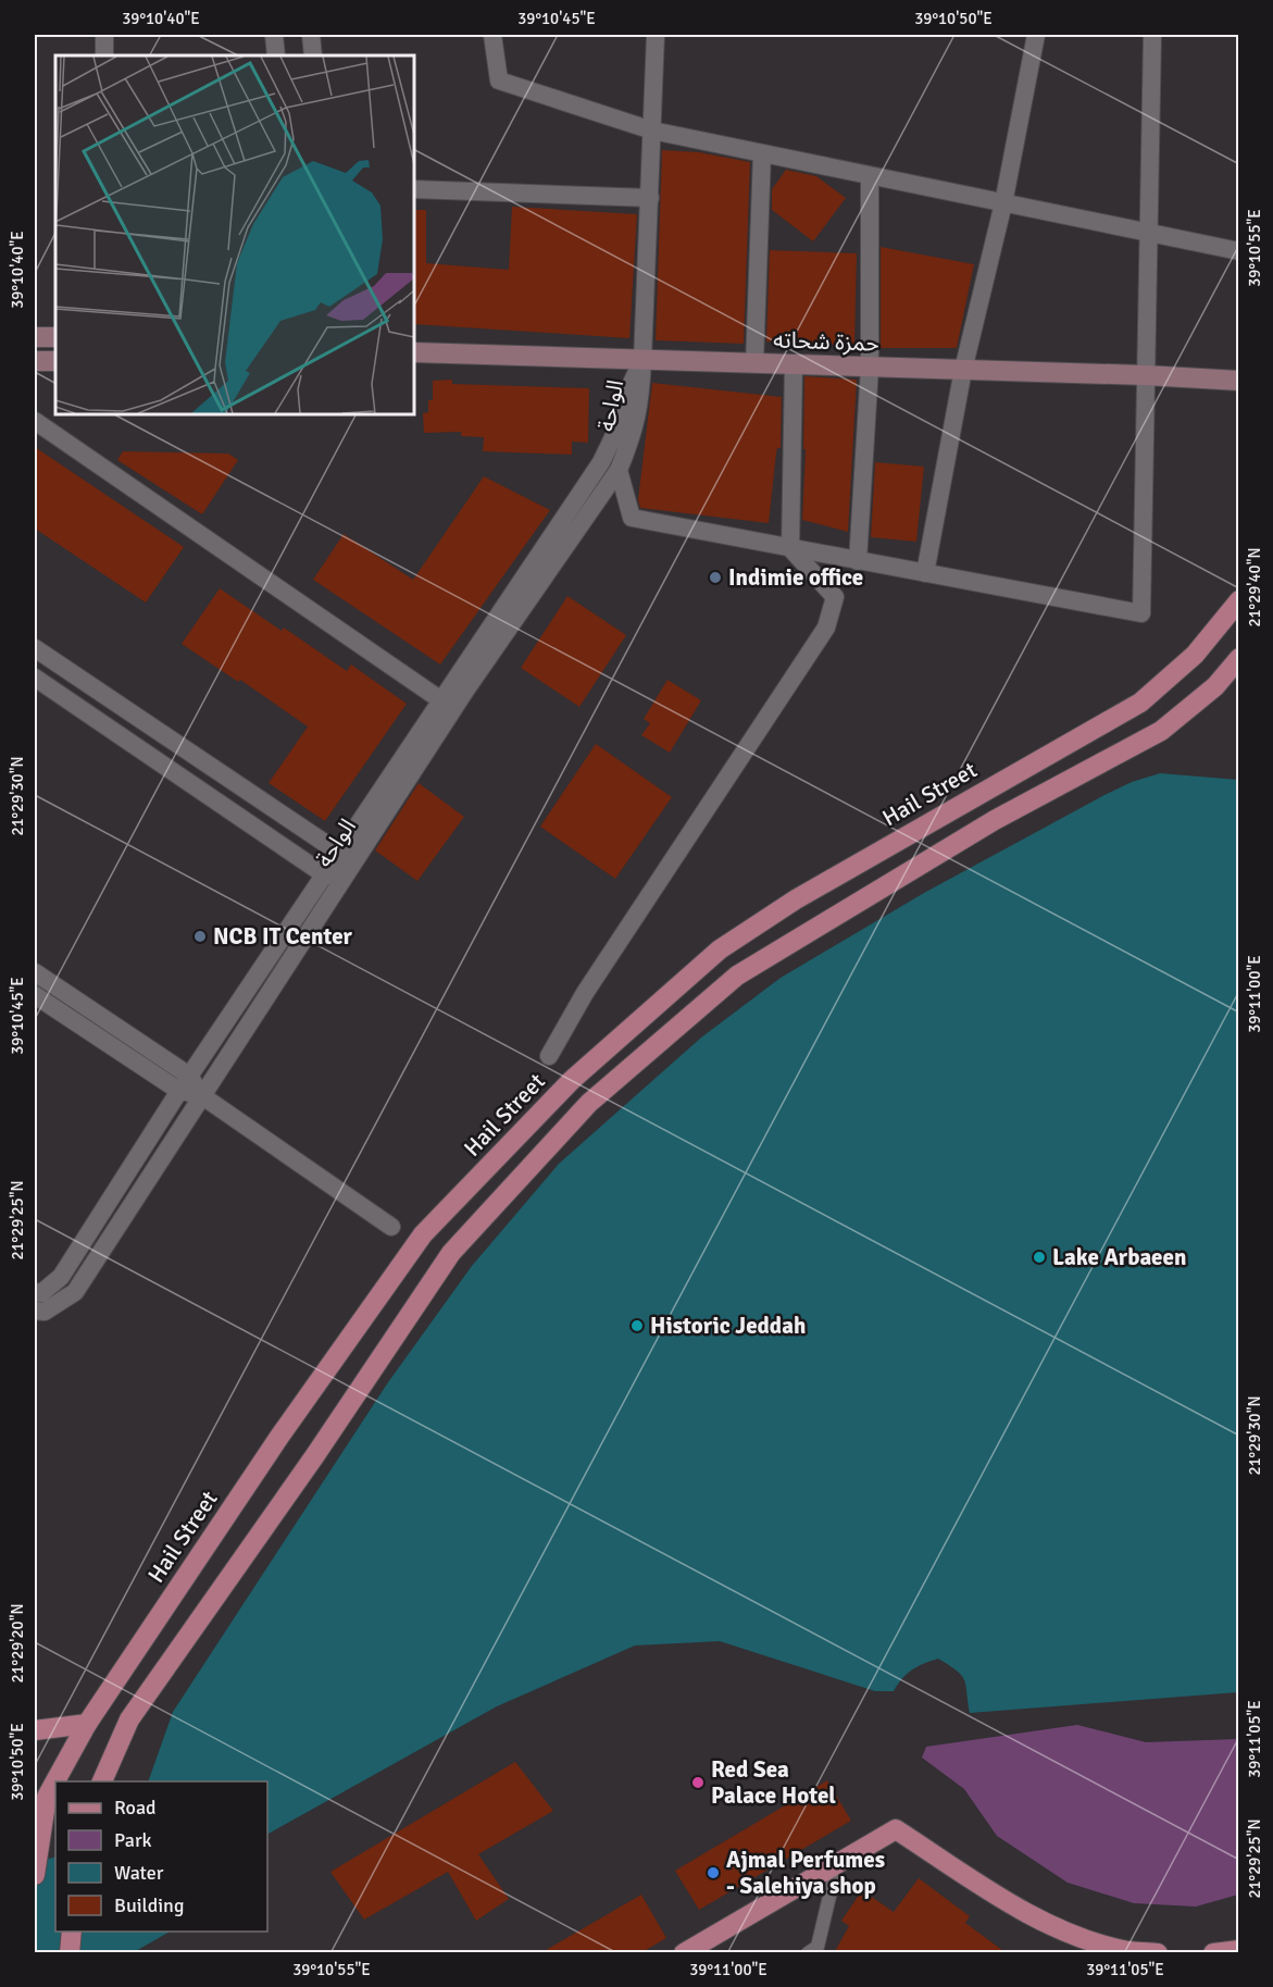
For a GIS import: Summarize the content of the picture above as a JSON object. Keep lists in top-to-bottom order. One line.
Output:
{"streets":{"main road":["حمزة شحاته","Hail Street"],"street":["الواحة"]},"crossings":[["حمزة شحاته","الواحة"]],"places":["Indimie office","NCB IT Center","Lake Arbaeen","Historic Jeddah","Red Sea Palace Hotel","Ajmal Perfumes - Salehiya shop"],"legend":["Road","Park","Water","Building"],"coordinates":["39°10'40\"E","39°10'45\"E","39°10'50\"E","39°10'55\"E","21°29'40\"N","21°29'30\"N","39°11'00\"E","21°29'25\"N","21°29'20\"N","39°11'05\"E"]}
